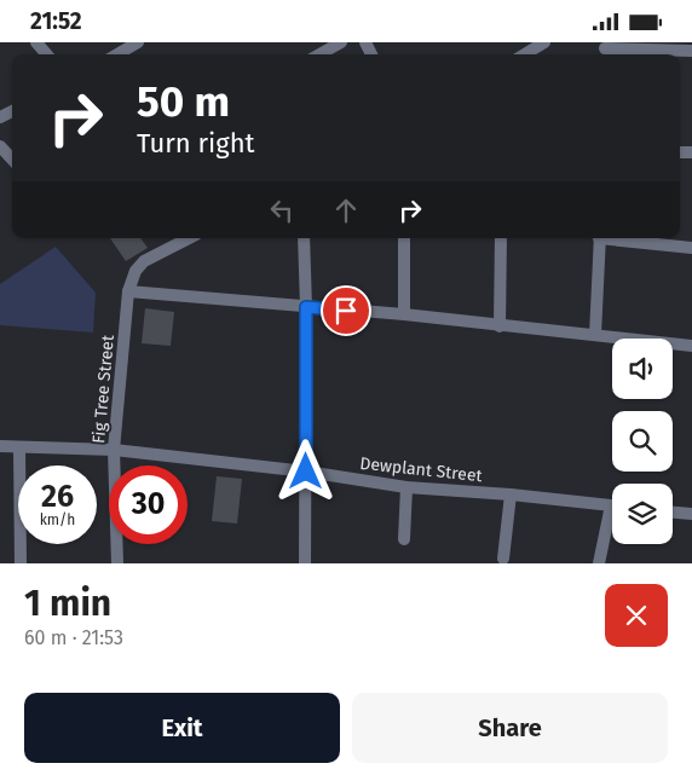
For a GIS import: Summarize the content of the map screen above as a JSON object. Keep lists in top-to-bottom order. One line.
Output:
{"streets":{"street":["Fig Tree Street","Dewplant Street"]},"crossings":[["Fig Tree Street","Dewplant Street"]],"page":{"status":"21:52","turn":["50 m","Turn right"],"speed":"26 km/h","limit":"30","heading":["1 min","60 m · 21:53"],"buttons":["Exit","Share"]}}
